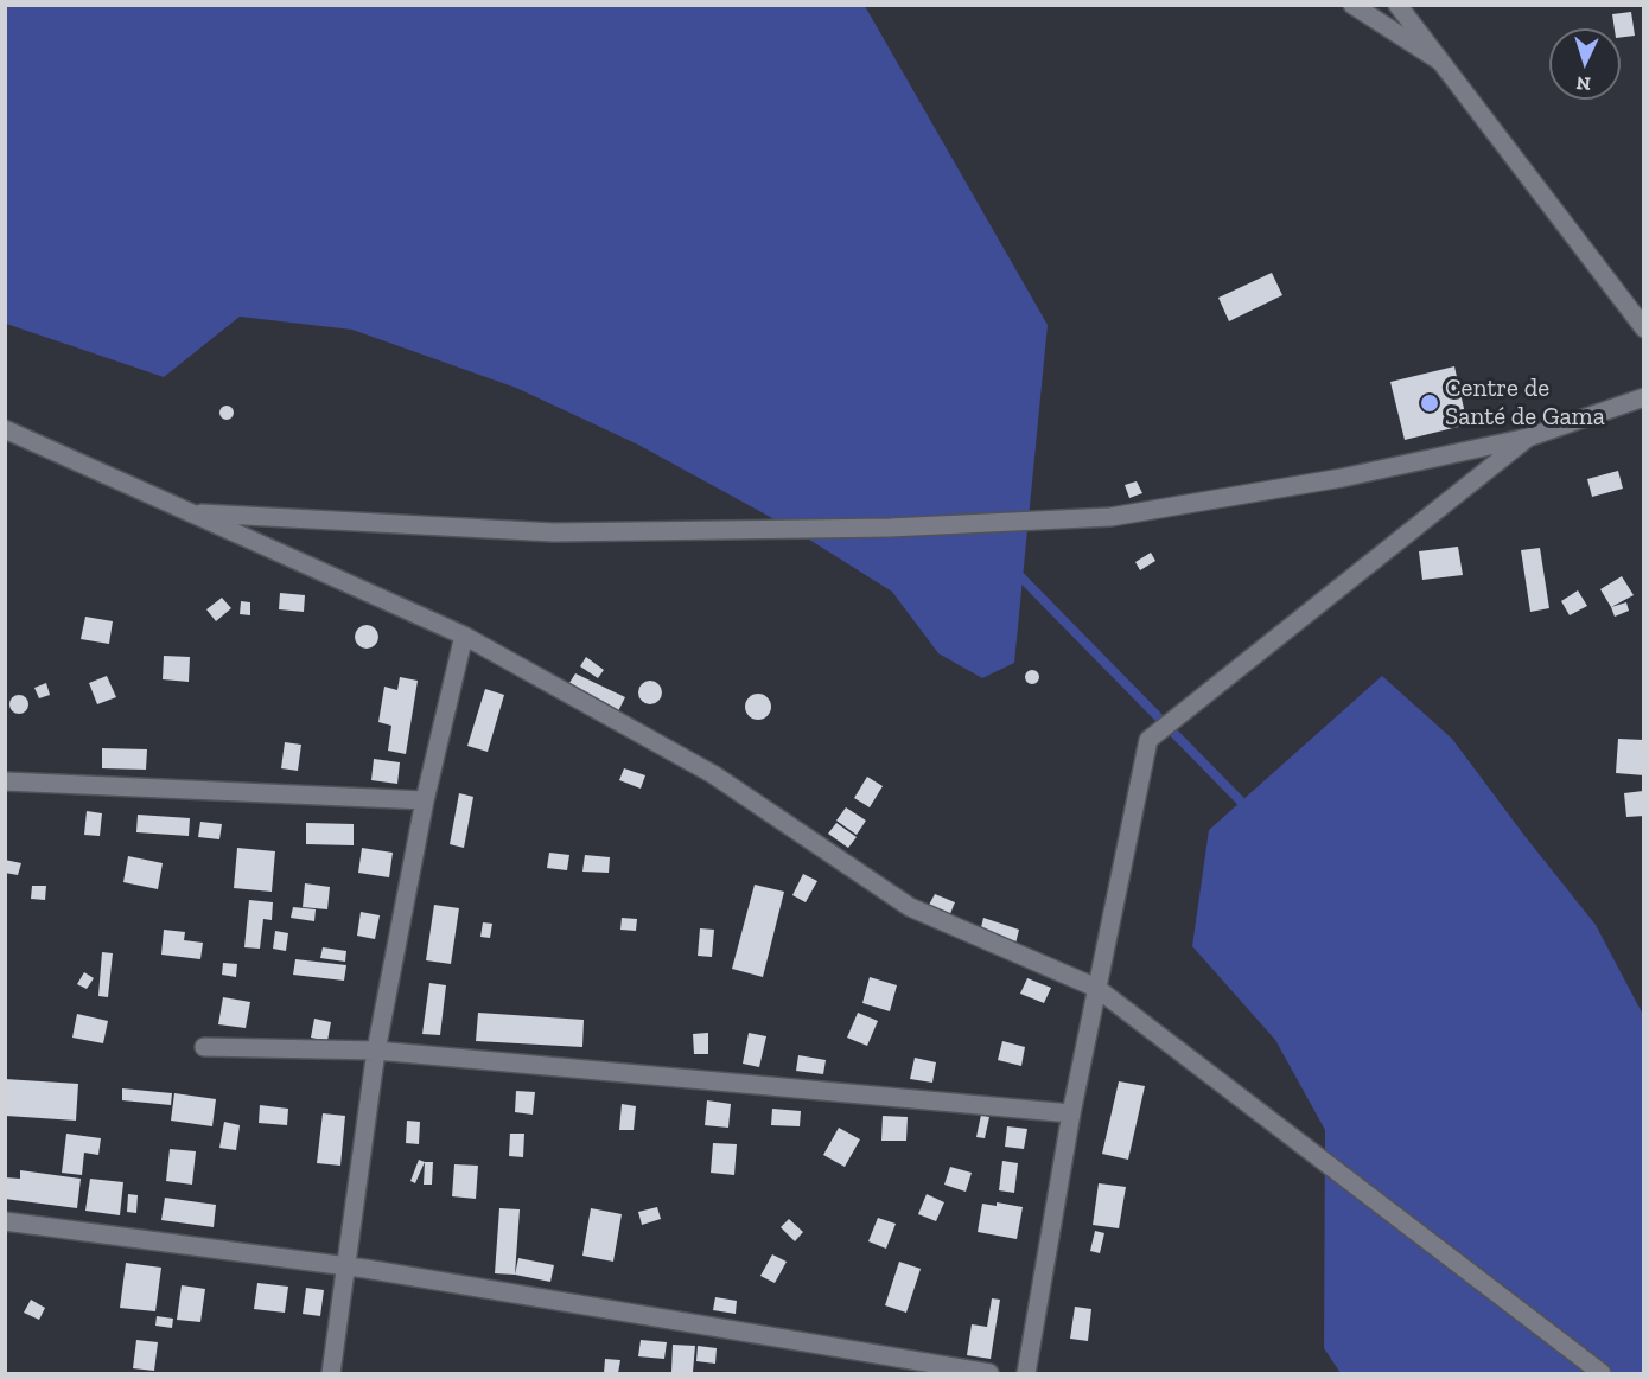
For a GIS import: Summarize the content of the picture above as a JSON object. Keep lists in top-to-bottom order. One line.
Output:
{"places":["Centre de Santé de Gama"],"north":"bottom"}
